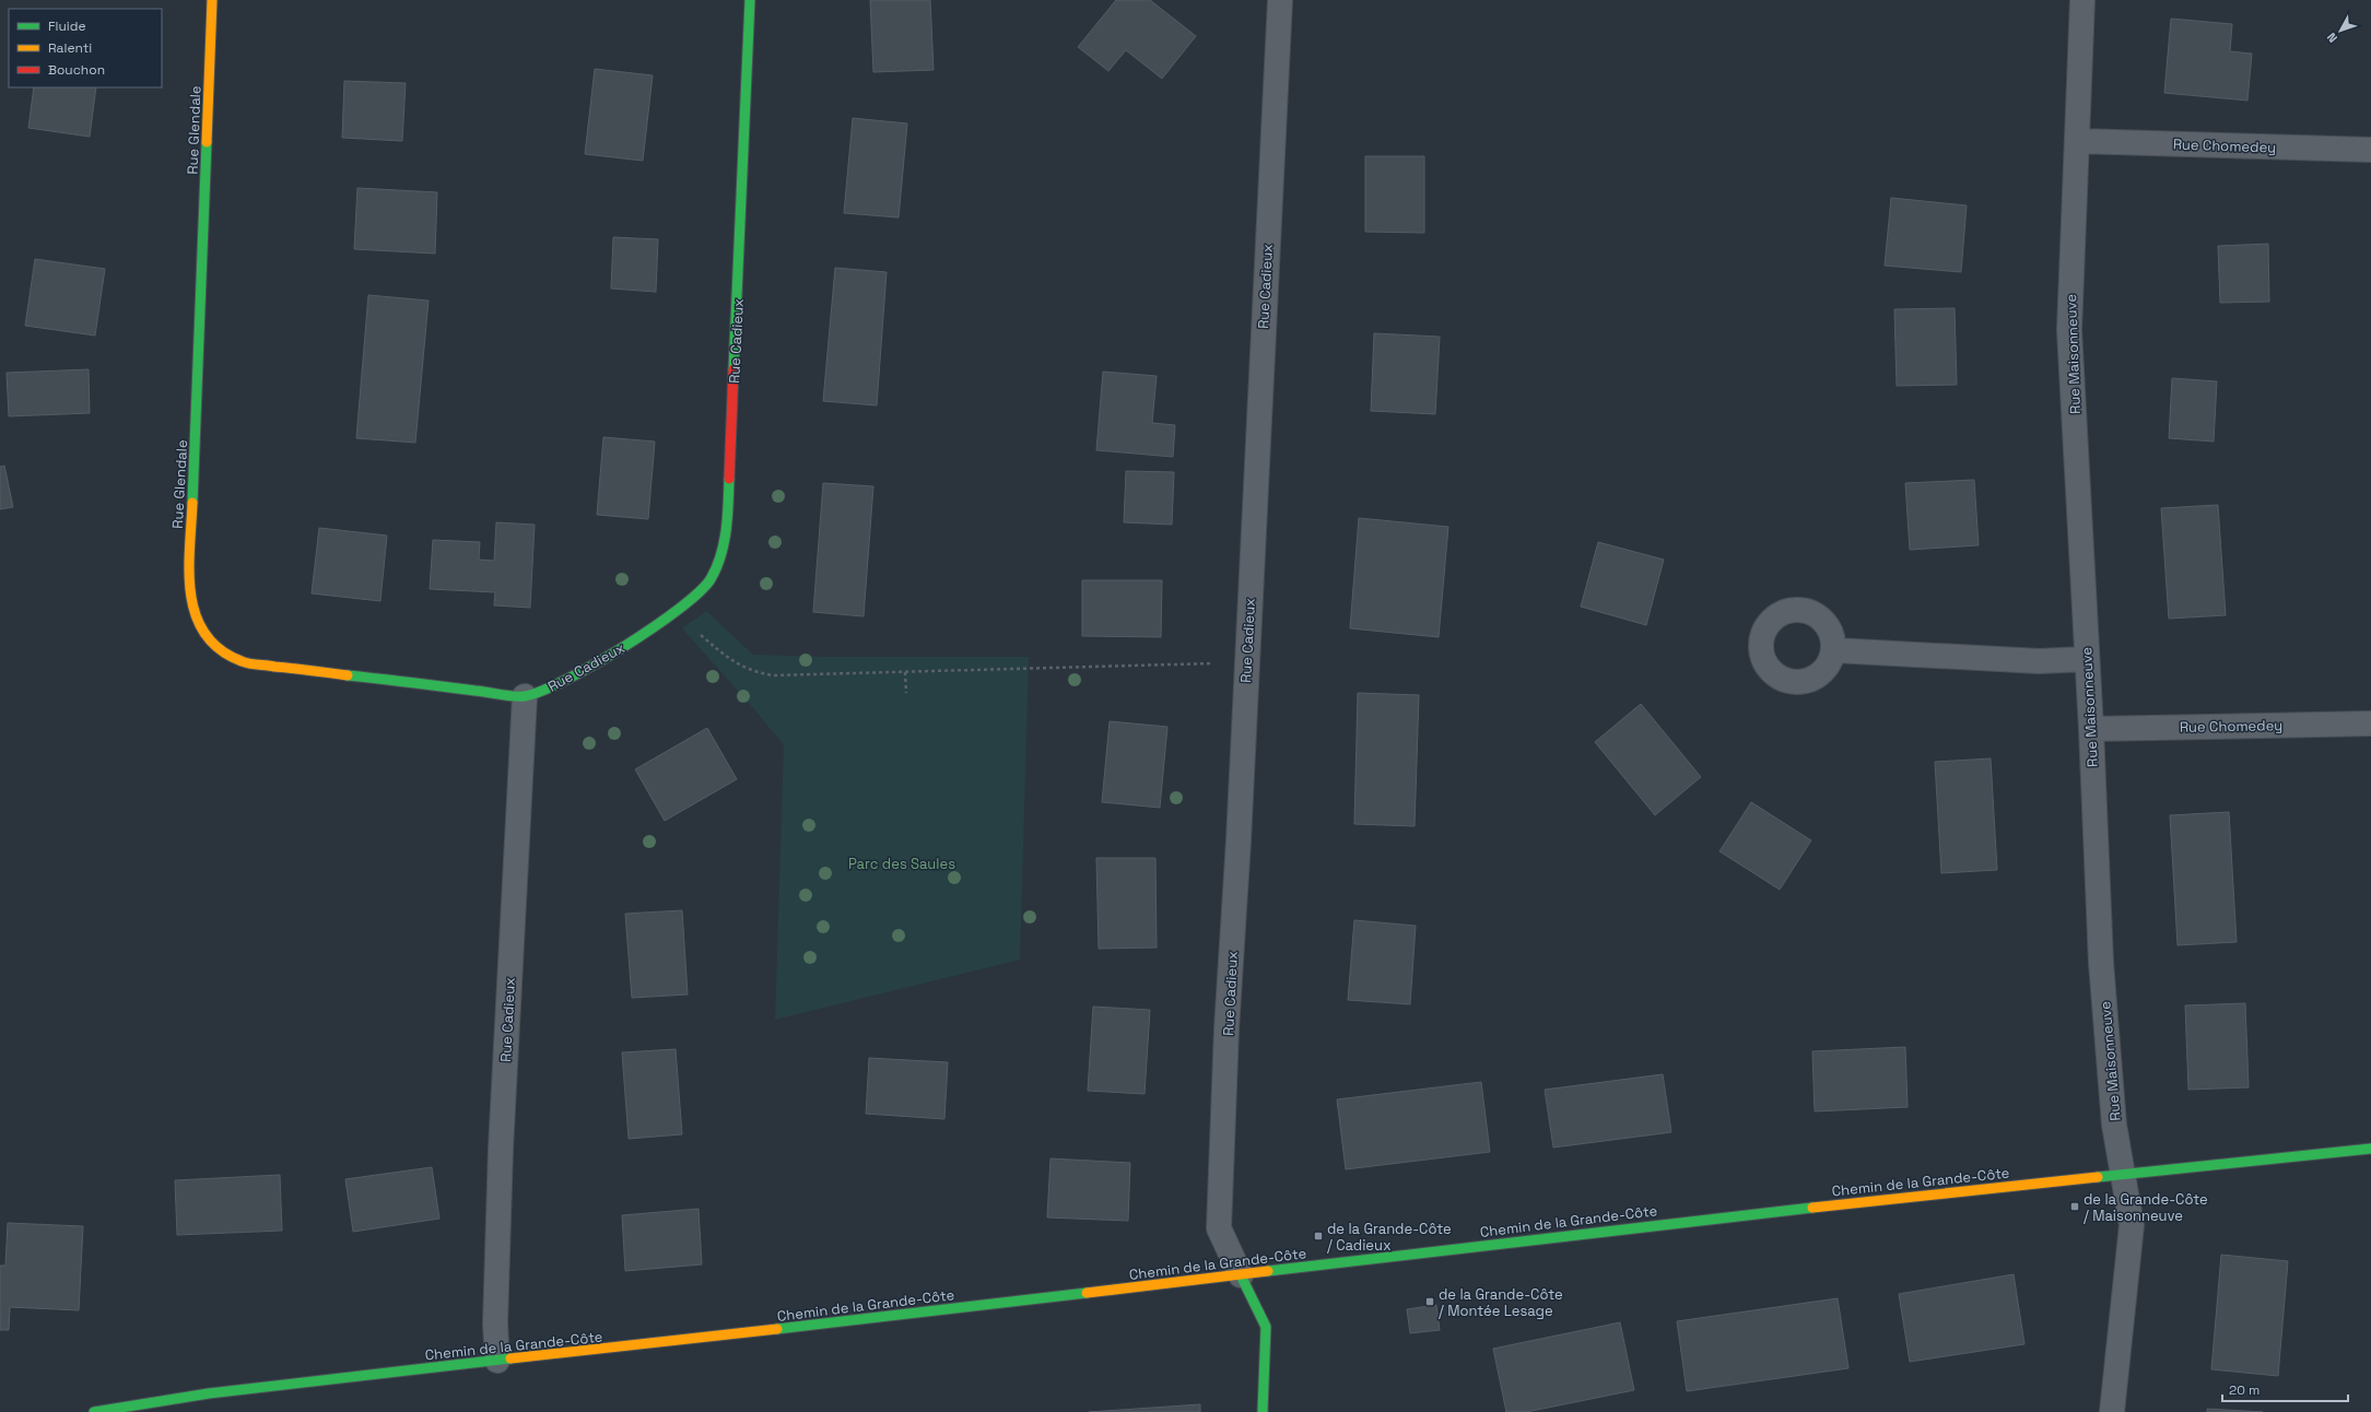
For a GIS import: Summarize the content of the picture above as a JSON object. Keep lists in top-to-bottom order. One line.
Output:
{"streets":{"main road":["Rue Glendale","Rue Cadieux","Chemin de la Grande-Côte"],"street":["Rue Chomedey","Rue Maisonneuve"]},"crossings":[["Rue Glendale","Rue Cadieux"],["Rue Chomedey","Rue Maisonneuve"],["Rue Cadieux","Chemin de la Grande-Côte"],["Rue Maisonneuve","Chemin de la Grande-Côte"]],"parks":["Parc des Saules"],"places":{"transit":["de la Grande-Côte / Maisonneuve","de la Grande-Côte / Cadieux","de la Grande-Côte / Montée Lesage"]},"legend":["Fluide","Ralenti","Bouchon"],"scale_bar":"20 m","north":"bottom left"}
